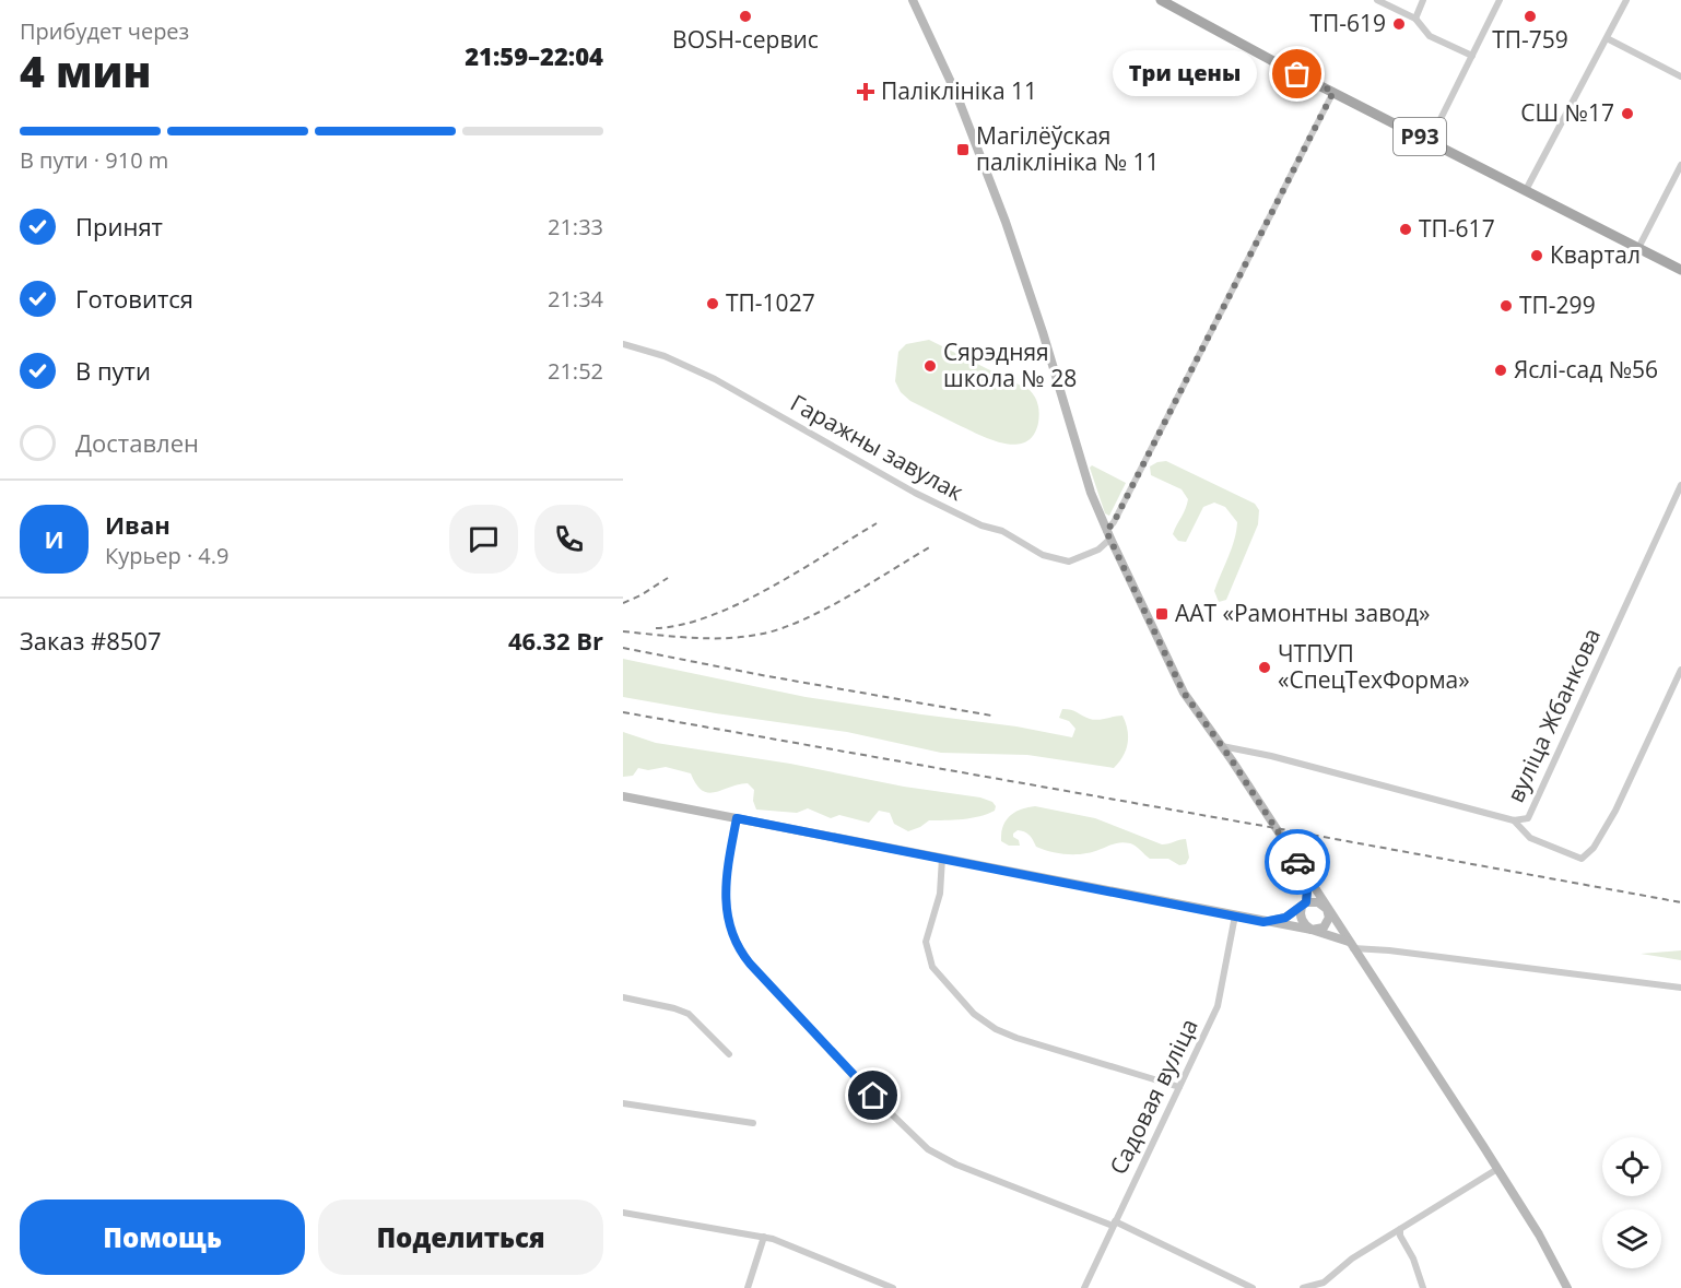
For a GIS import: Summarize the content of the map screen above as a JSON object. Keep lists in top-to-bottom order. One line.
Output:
{"streets":{"main road":["Р93"],"street":["Гаражны завулак","вуліца Жбанкова","Садовая вуліца"]},"places":{"other":["BOSH-сервис","ТП-759","ТП-619","Три цены","СШ №17","ТП-617","Квартал","ТП-1027","ТП-299","Сярэдняя школа № 28","Яслі-сад №56","ЧТПУП «СпецТехФорма»"],"health":["Паліклініка 11"],"transit":["Магілёўская паліклініка № 11","ААТ «Рамонтны завод»"]},"page":{"heading":["4 мин","Прибудет через","21:59–22:04"],"panel":["Иван","Курьер · 4.9","Заказ #8507","46.32 Br"],"bubble":"Три цены","bar":"В пути · 910 m","list":[["Принят","21:33"],["Готовится","21:34"],["В пути","21:52"],"Доставлен"],"round":"И","buttons":["Помощь","Поделиться"]}}
